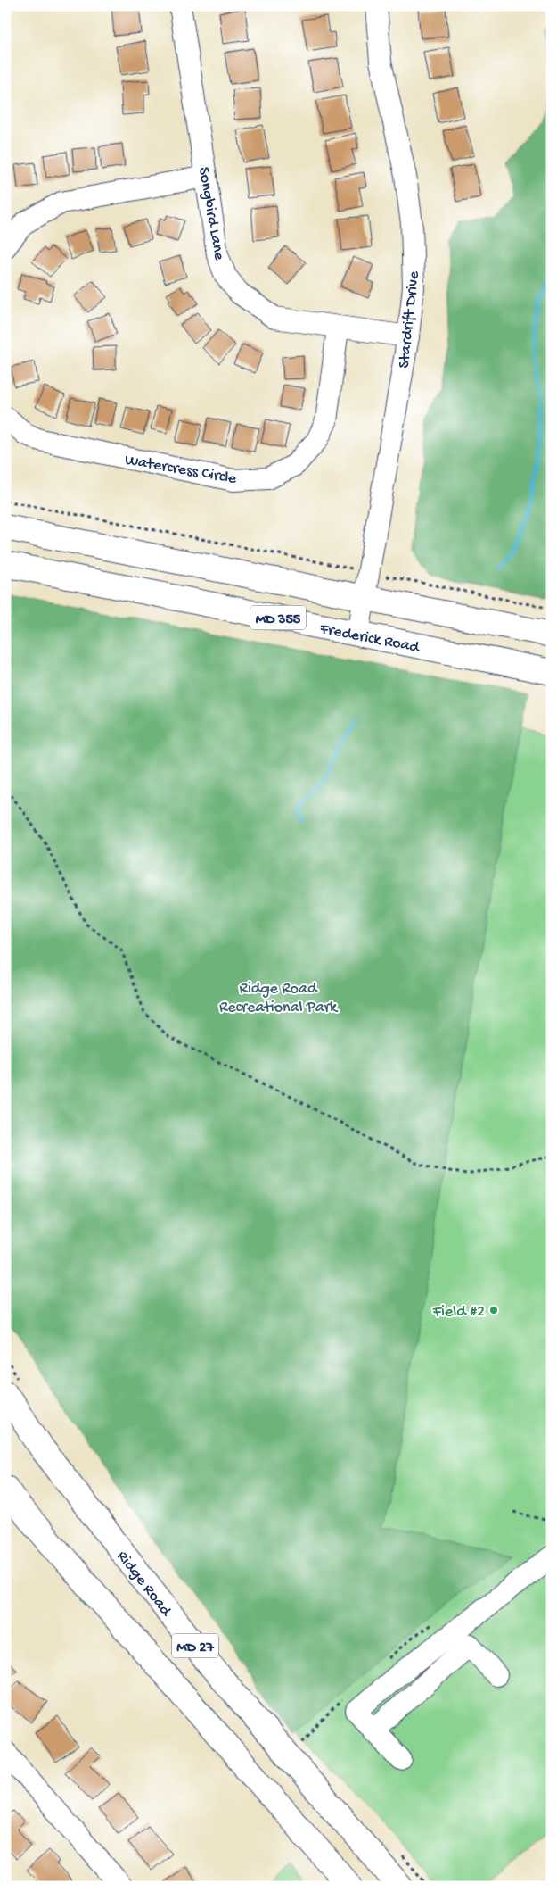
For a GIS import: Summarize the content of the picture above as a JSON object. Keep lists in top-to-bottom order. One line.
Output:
{"streets":{"main road":["MD 355","Frederick Road","Ridge Road","MD 27"],"street":["Songbird Lane","Stardrift Drive","Watercress Circle"]},"crossings":[["Songbird Lane","Stardrift Drive"],["Songbird Lane","Watercress Circle"],["Stardrift Drive","MD 355"],["Stardrift Drive","Frederick Road"]],"parks":["Ridge Road Recreational Park"],"places":["Field #2"]}
